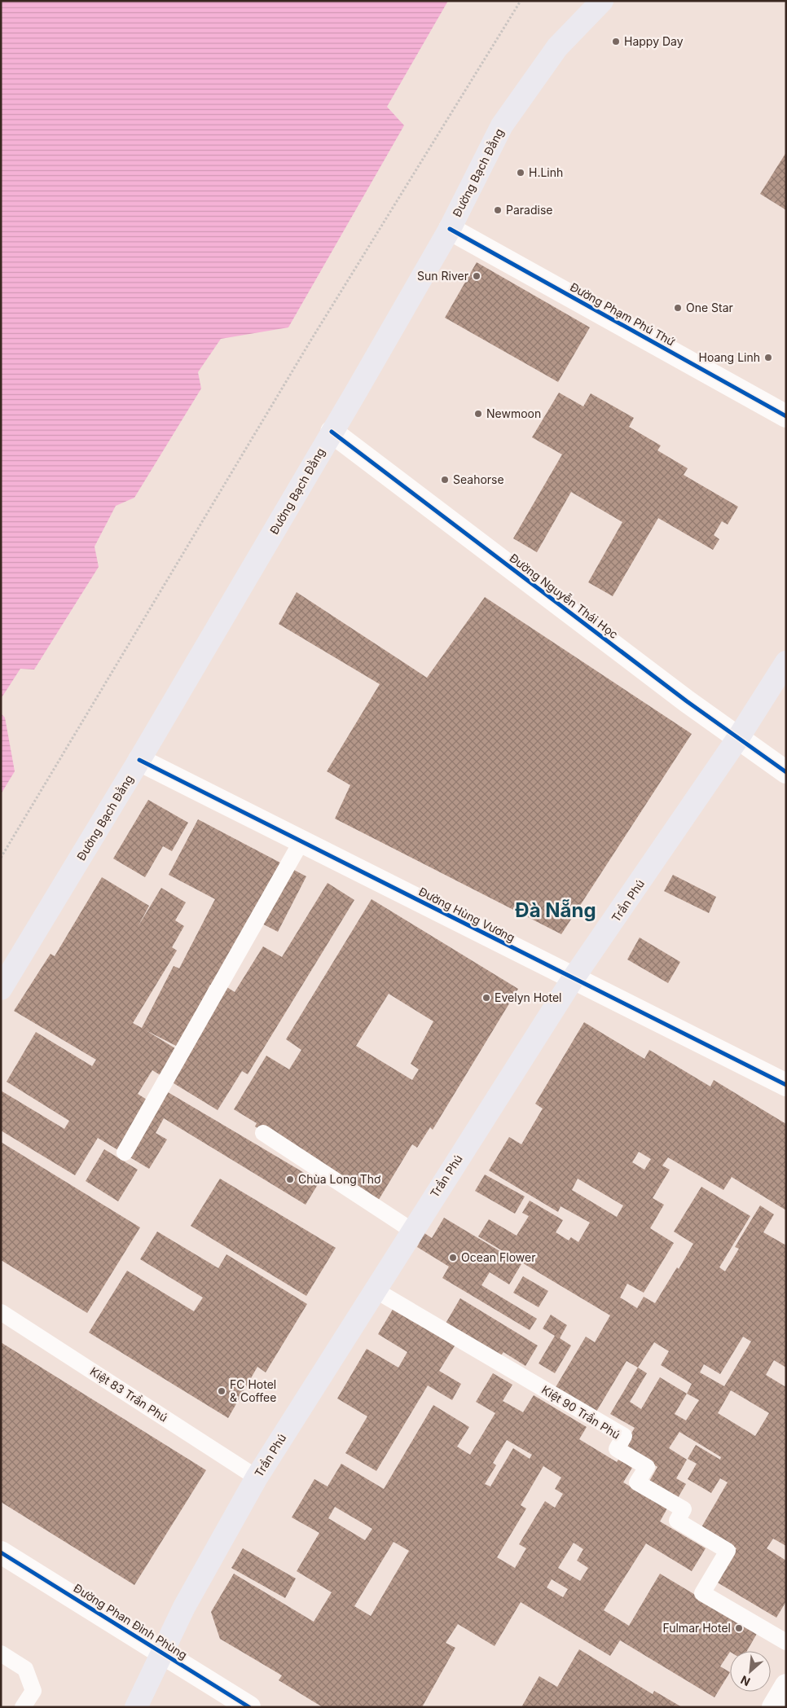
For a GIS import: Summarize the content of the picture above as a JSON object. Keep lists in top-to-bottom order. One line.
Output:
{"streets":{"main road":["Đường Bạch Đằng","Trần Phú"],"street":["Đường Phạm Phú Thứ","Đường Nguyễn Thái Học","Đường Hùng Vương","Đường Phan Đình Phùng"],"lane":["Kiệt 83 Trần Phú","Kiệt 90 Trần Phú"]},"crossings":[["Đường Bạch Đằng","Đường Phạm Phú Thứ"],["Đường Bạch Đằng","Đường Nguyễn Thái Học"],["Đường Bạch Đằng","Đường Hùng Vương"],["Đường Nguyễn Thái Học","Trần Phú"],["Trần Phú","Đường Hùng Vương"],["Trần Phú","Kiệt 83 Trần Phú"],["Trần Phú","Kiệt 90 Trần Phú"],["Trần Phú","Đường Phan Đình Phùng"]],"districts":["Đà Nẵng"],"places":["Happy Day","H.Linh","Paradise","Sun River","One Star","Hoang Linh","Newmoon","Seahorse","Evelyn Hotel","Chùa Long Thơ","Ocean Flower","FC Hotel & Coffee","Fulmar Hotel"],"north":"bottom left"}
